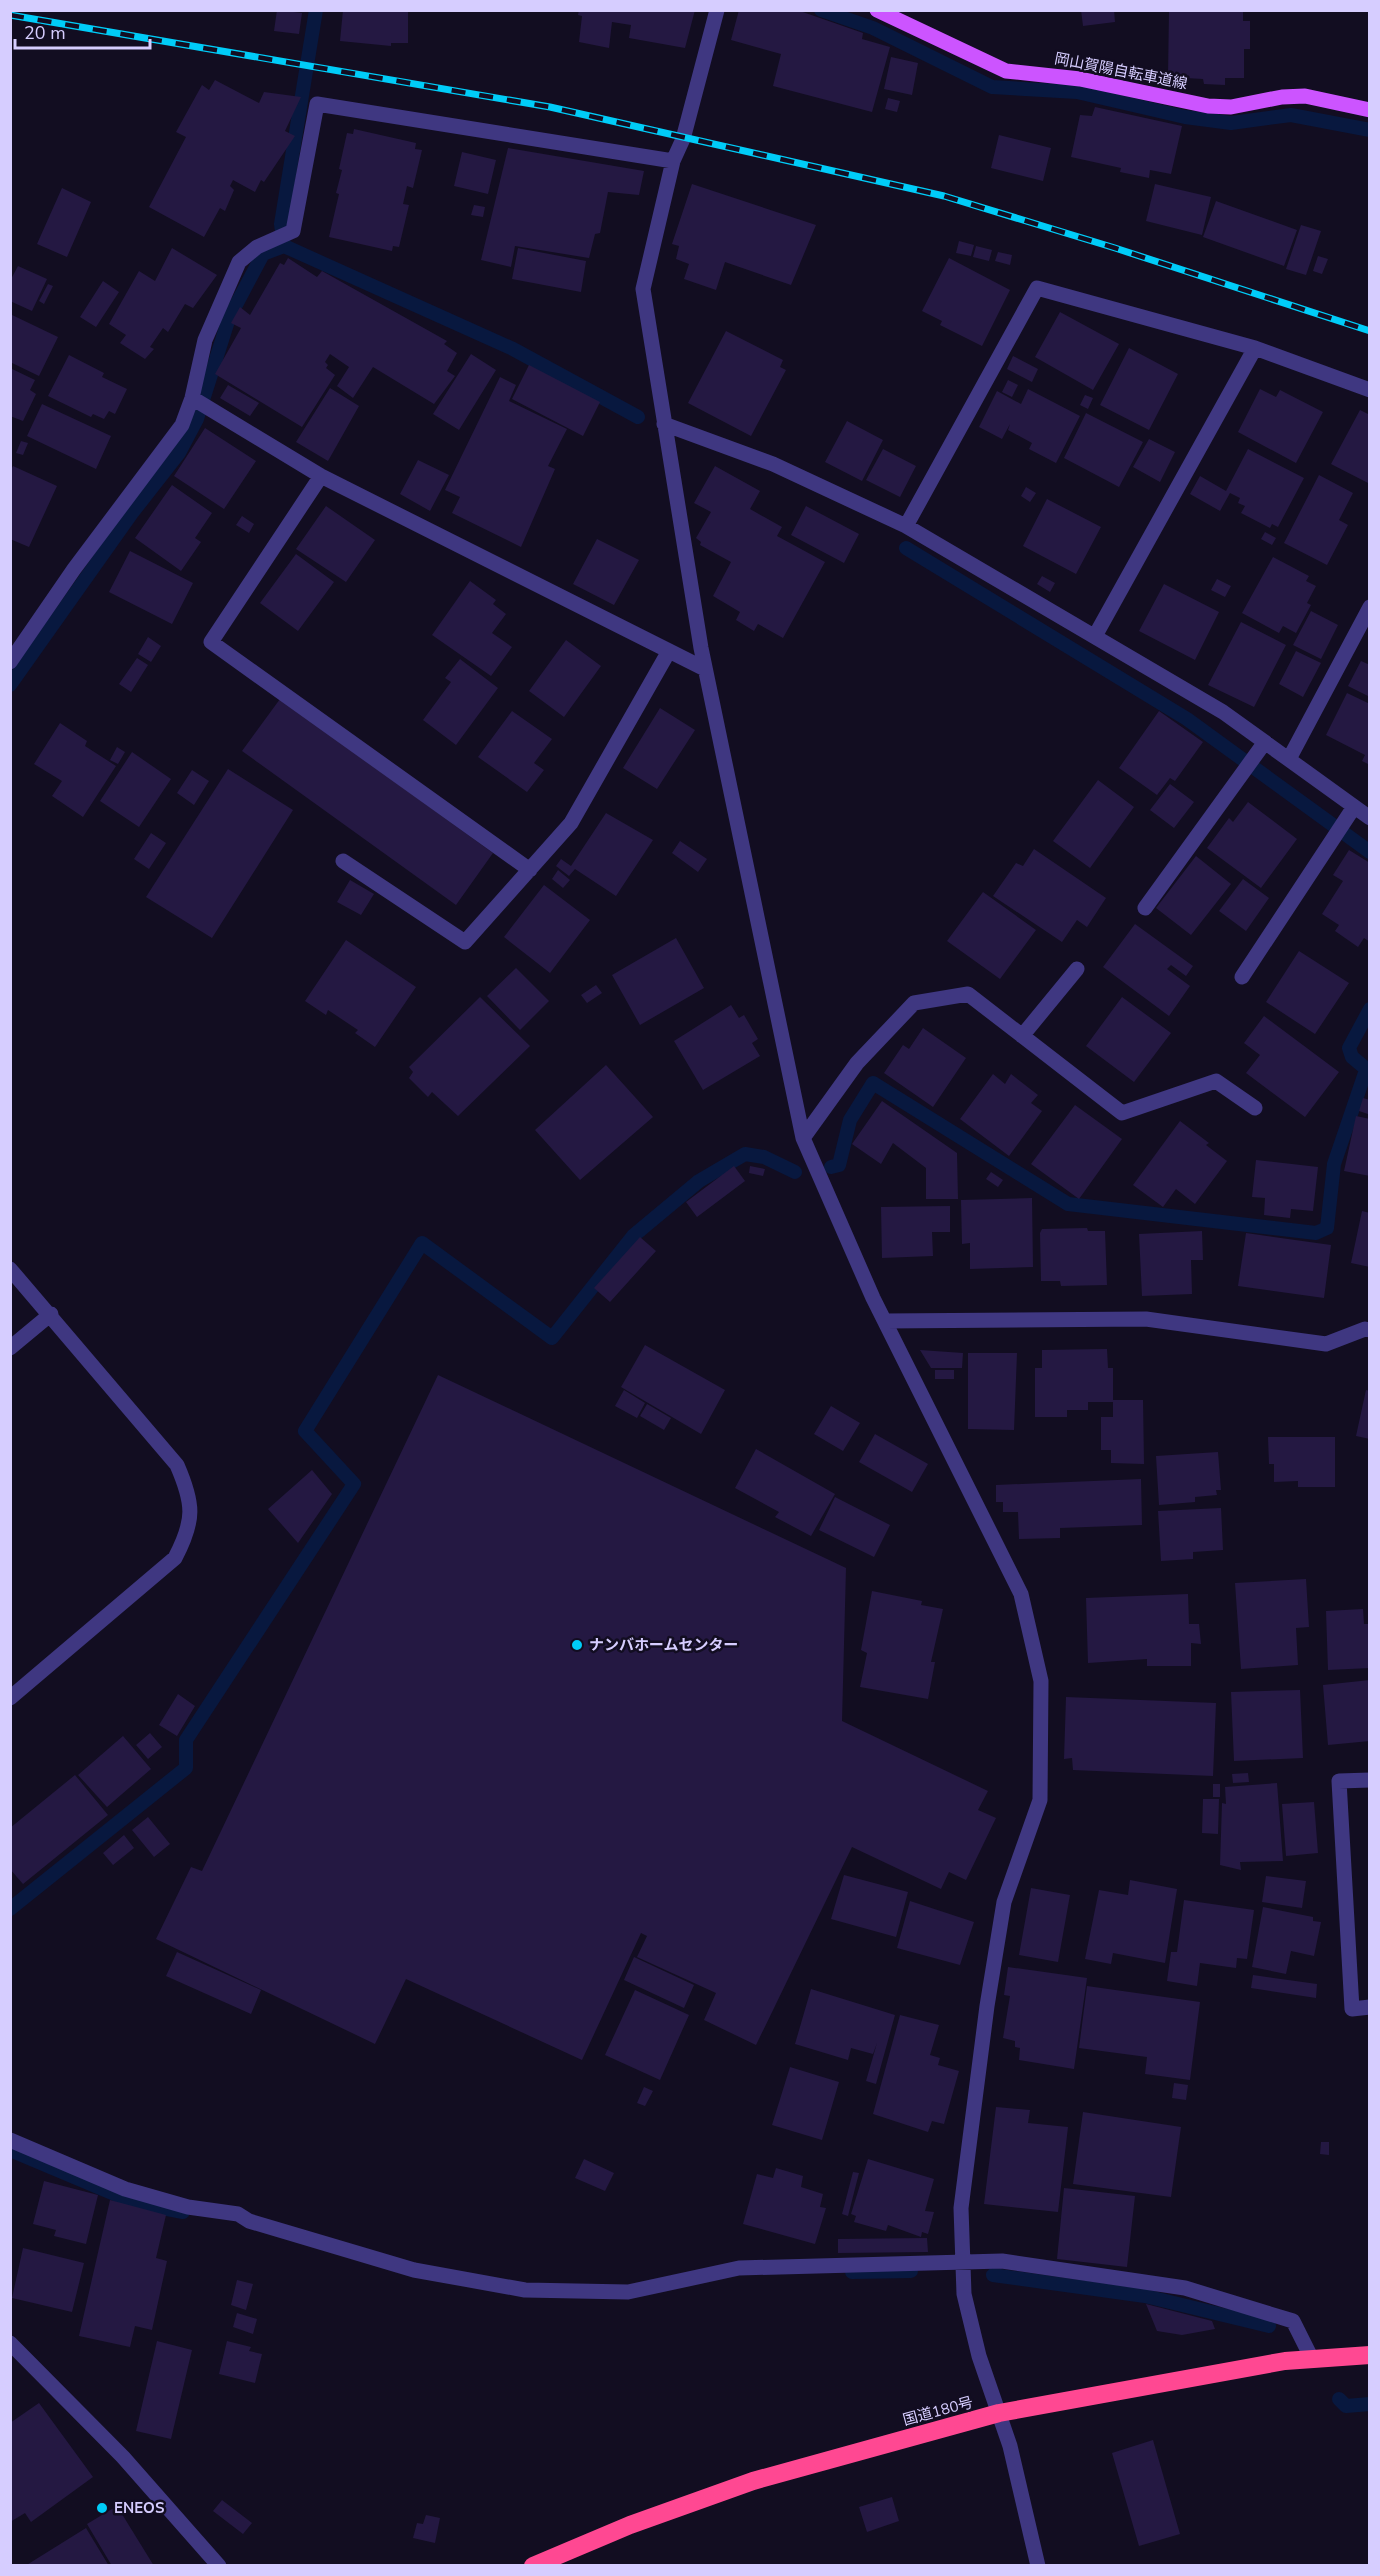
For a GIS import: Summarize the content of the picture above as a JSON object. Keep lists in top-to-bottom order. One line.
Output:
{"streets":{"highway":["国道180号"],"main road":["岡山賀陽自転車道線"]},"places":["ナンバホームセンター","ENEOS"],"scale_bar":"20 m"}
